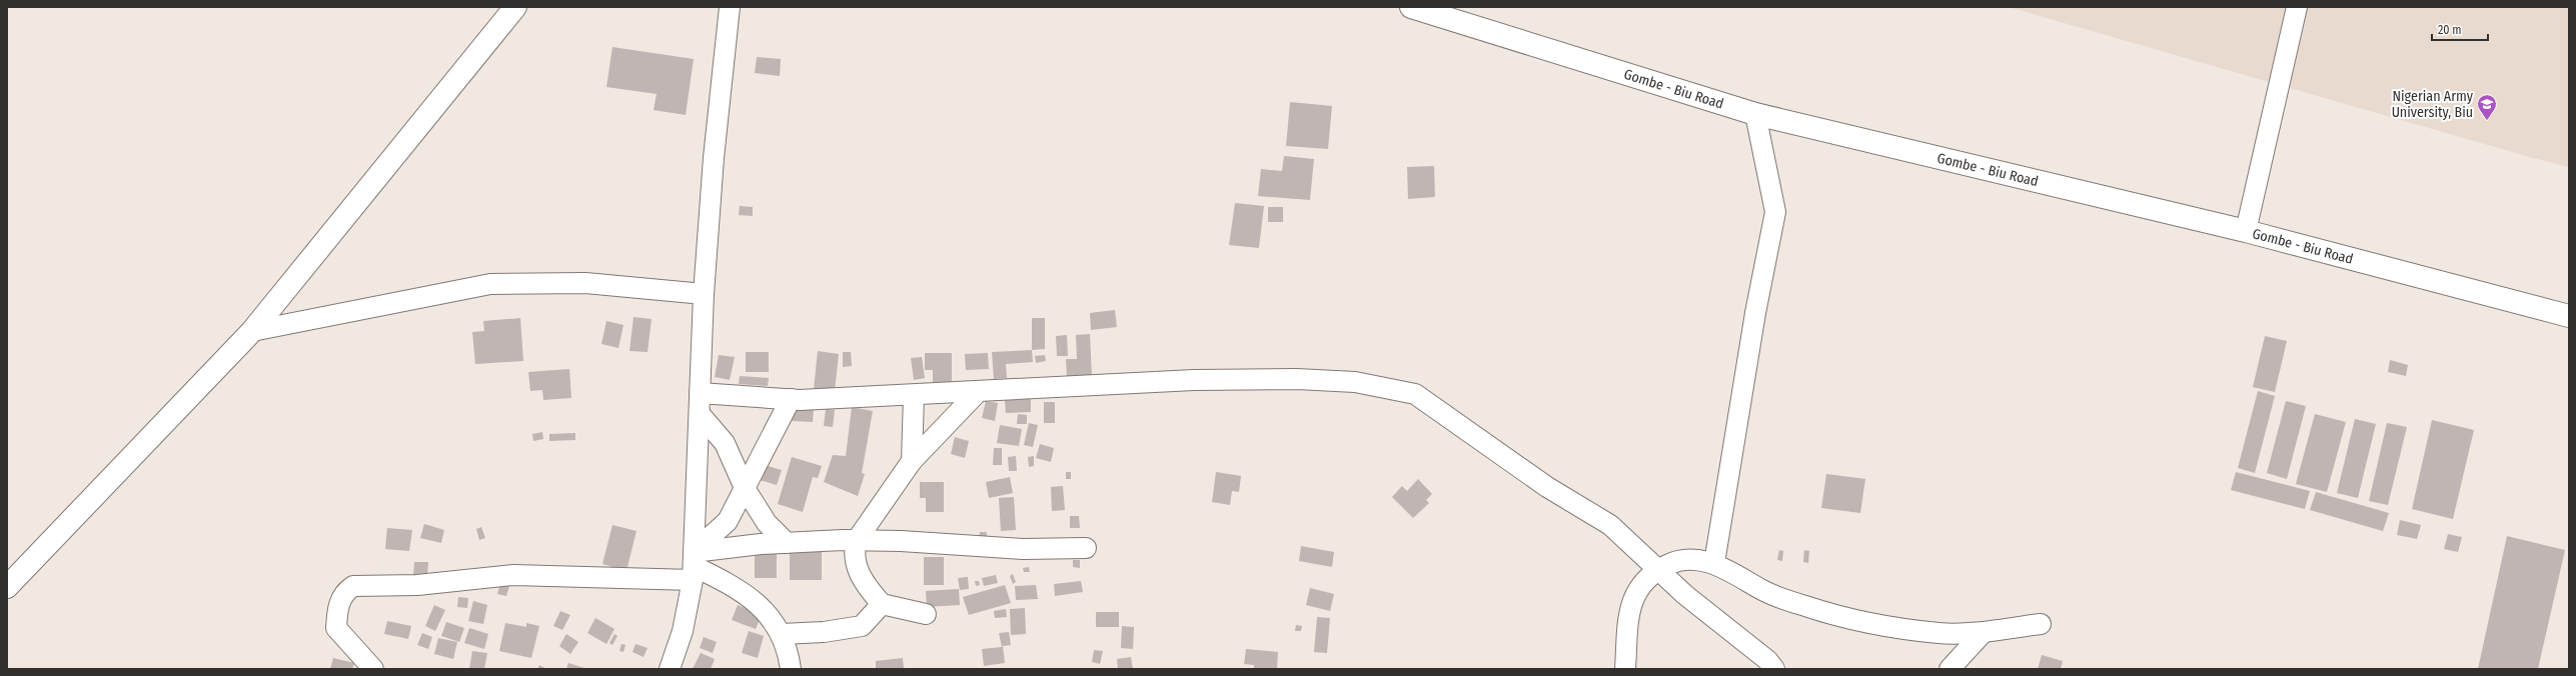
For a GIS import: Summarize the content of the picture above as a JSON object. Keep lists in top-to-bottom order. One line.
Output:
{"streets":{"main road":["Gombe - Biu Road"]},"places":{"school or university":["Nigerian Army University, Biu"]},"scale_bar":"20 m"}
